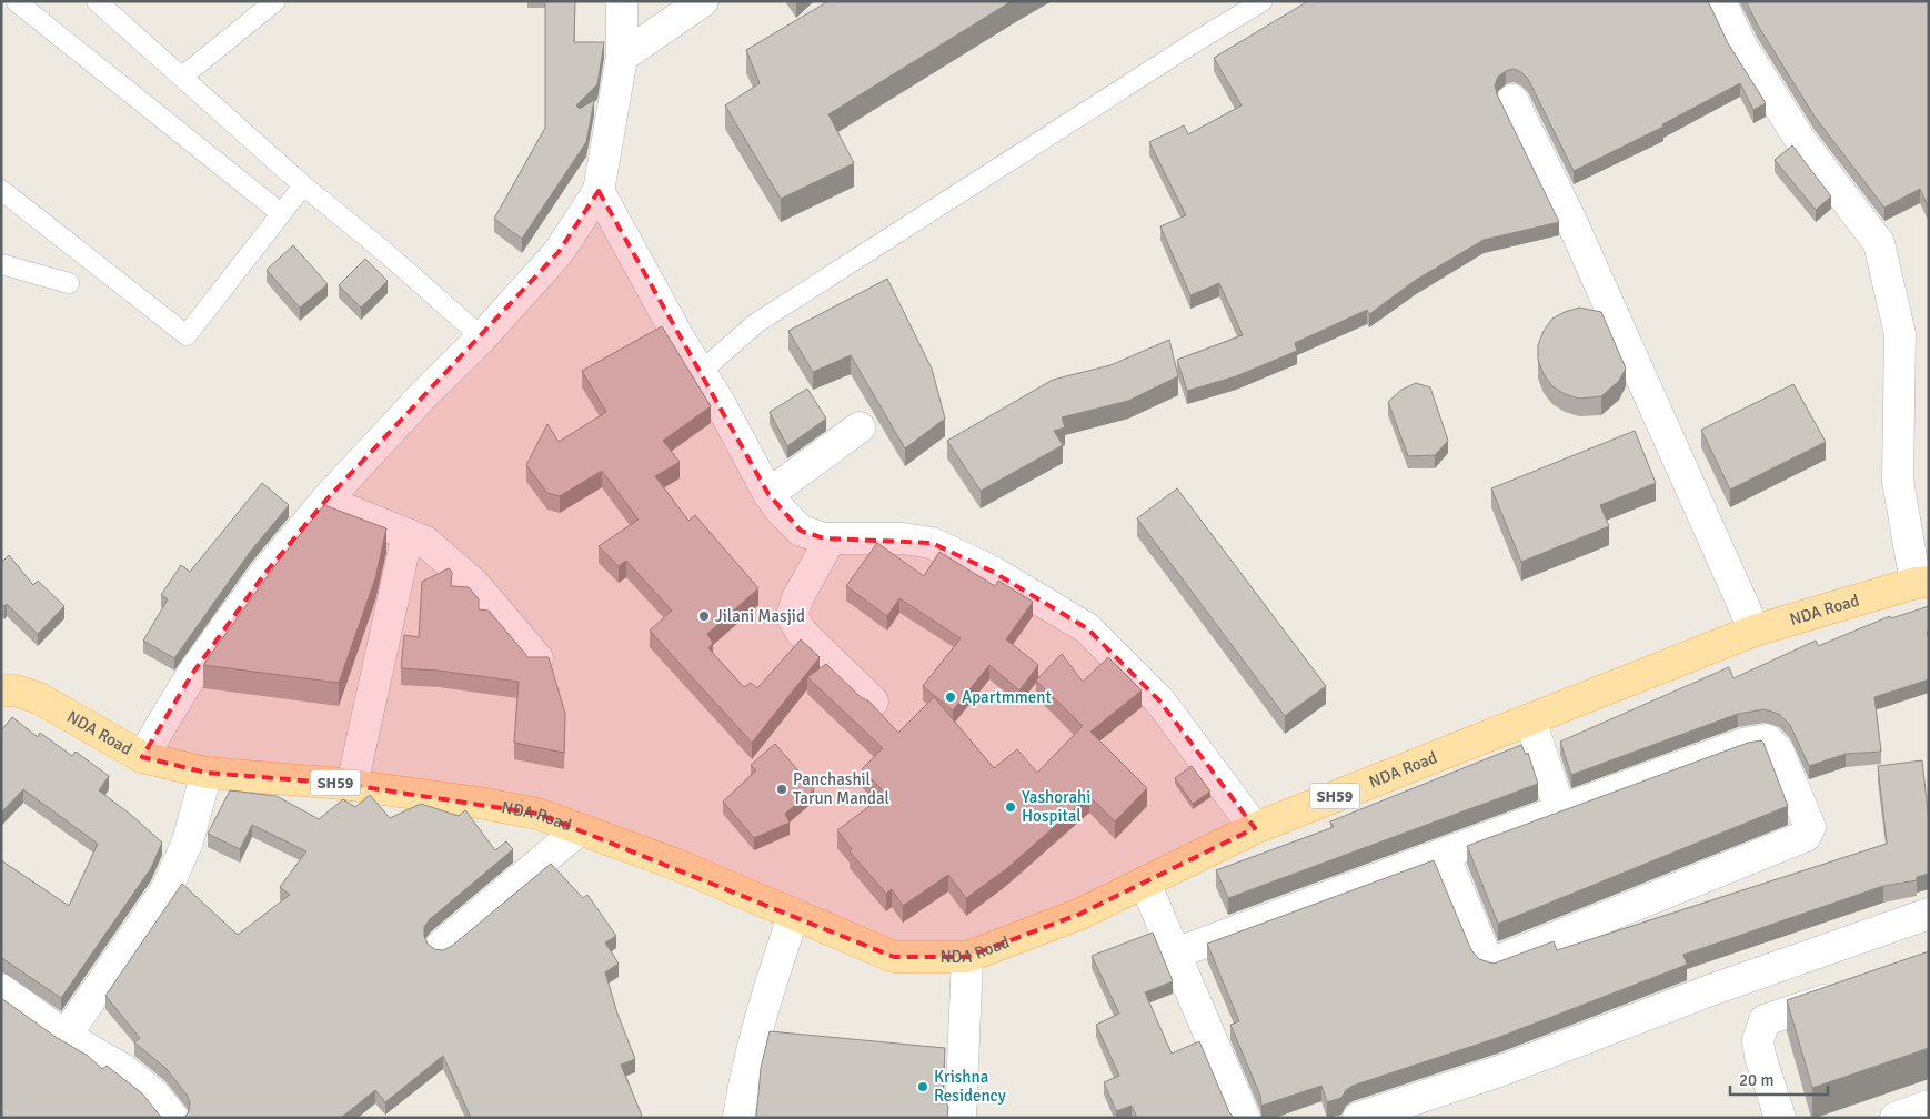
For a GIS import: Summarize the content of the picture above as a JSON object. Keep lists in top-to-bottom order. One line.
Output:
{"streets":{"main road":["NDA Road","SH59"]},"places":["Jilani Masjid","Apartmment","Panchashil Tarun Mandal","Yashorahi Hospital","Krishna Residency"],"scale_bar":"20 m"}
